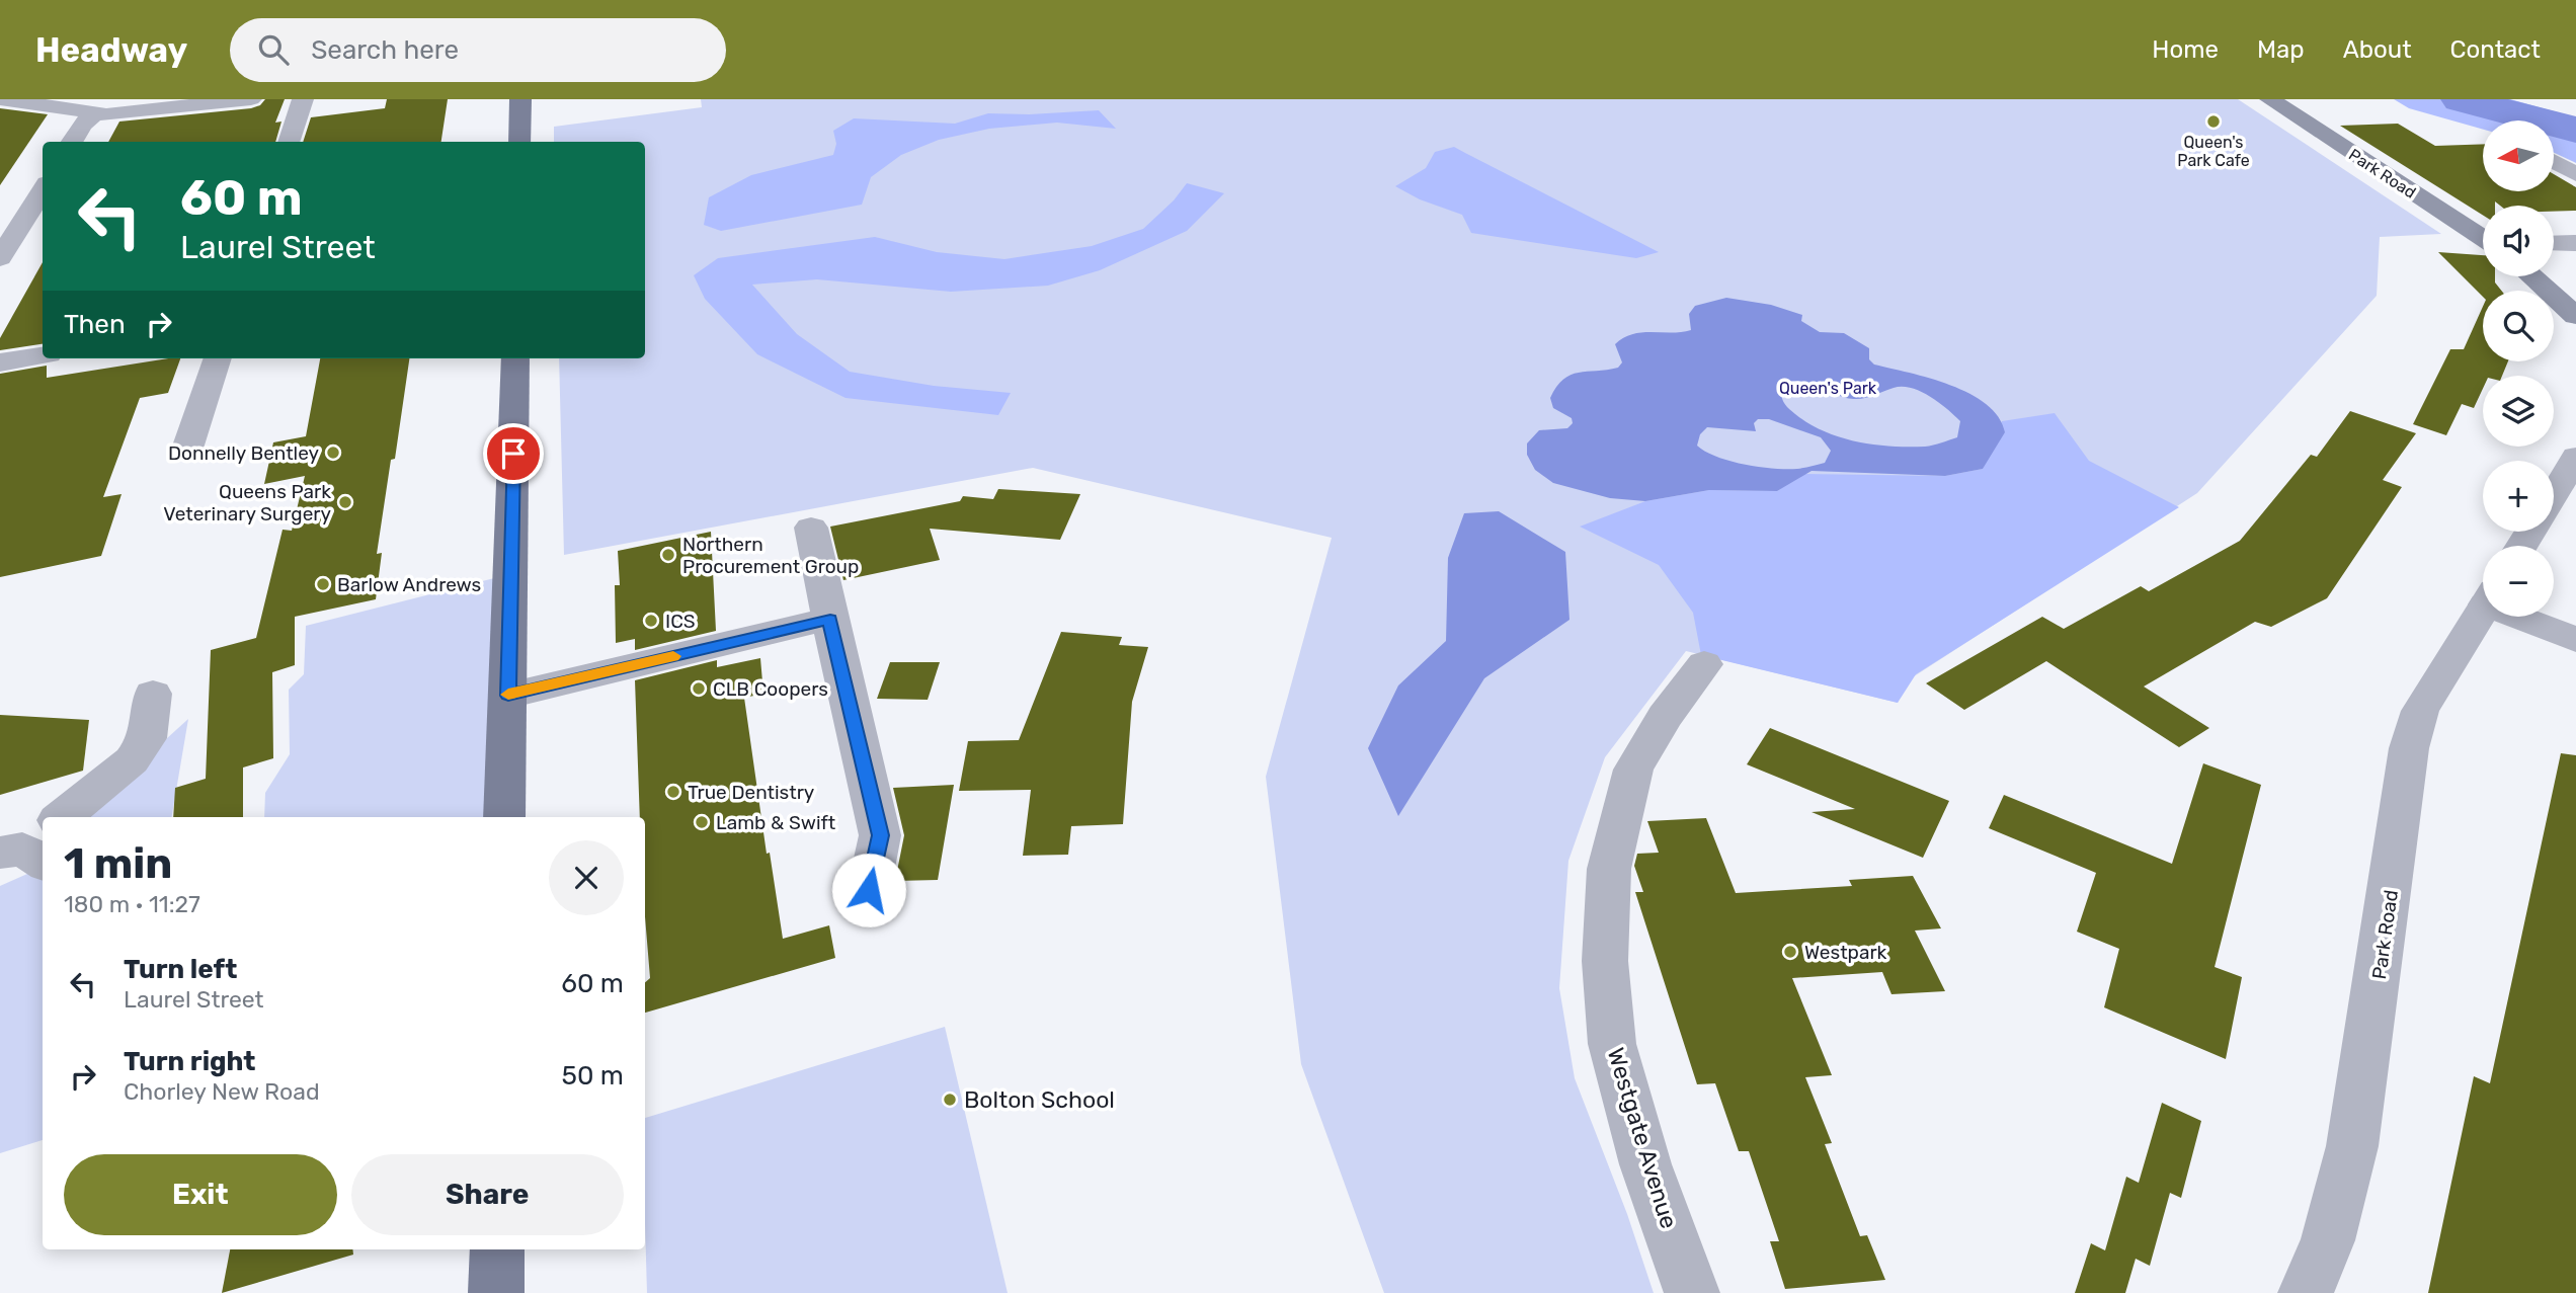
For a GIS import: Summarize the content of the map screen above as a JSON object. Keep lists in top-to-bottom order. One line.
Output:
{"streets":{"main road":["Park Road"],"street":["Westgate Avenue"]},"parks":["Queen's Park"],"places":["Queen's Park Cafe","Donnelly Bentley","Queens Park Veterinary Surgery","Northern Procurement Group","Barlow Andrews","ICS","CLB Coopers","True Dentistry","Lamb & Swift","Westpark","Bolton School"],"north":"left","page":{"header":"Headway","search":"Search here","nav":["Home","Map","About","Contact"],"map_buttons":["+","−"],"turn":["60 m","Laurel Street"],"then":"Then","heading":["1 min","180 m · 11:27"],"list":[{"name":"Turn left","note":"Laurel Street","value":"60 m"},{"name":"Turn right","note":"Chorley New Road","value":"50 m"}],"buttons":["Exit","Share"]}}
